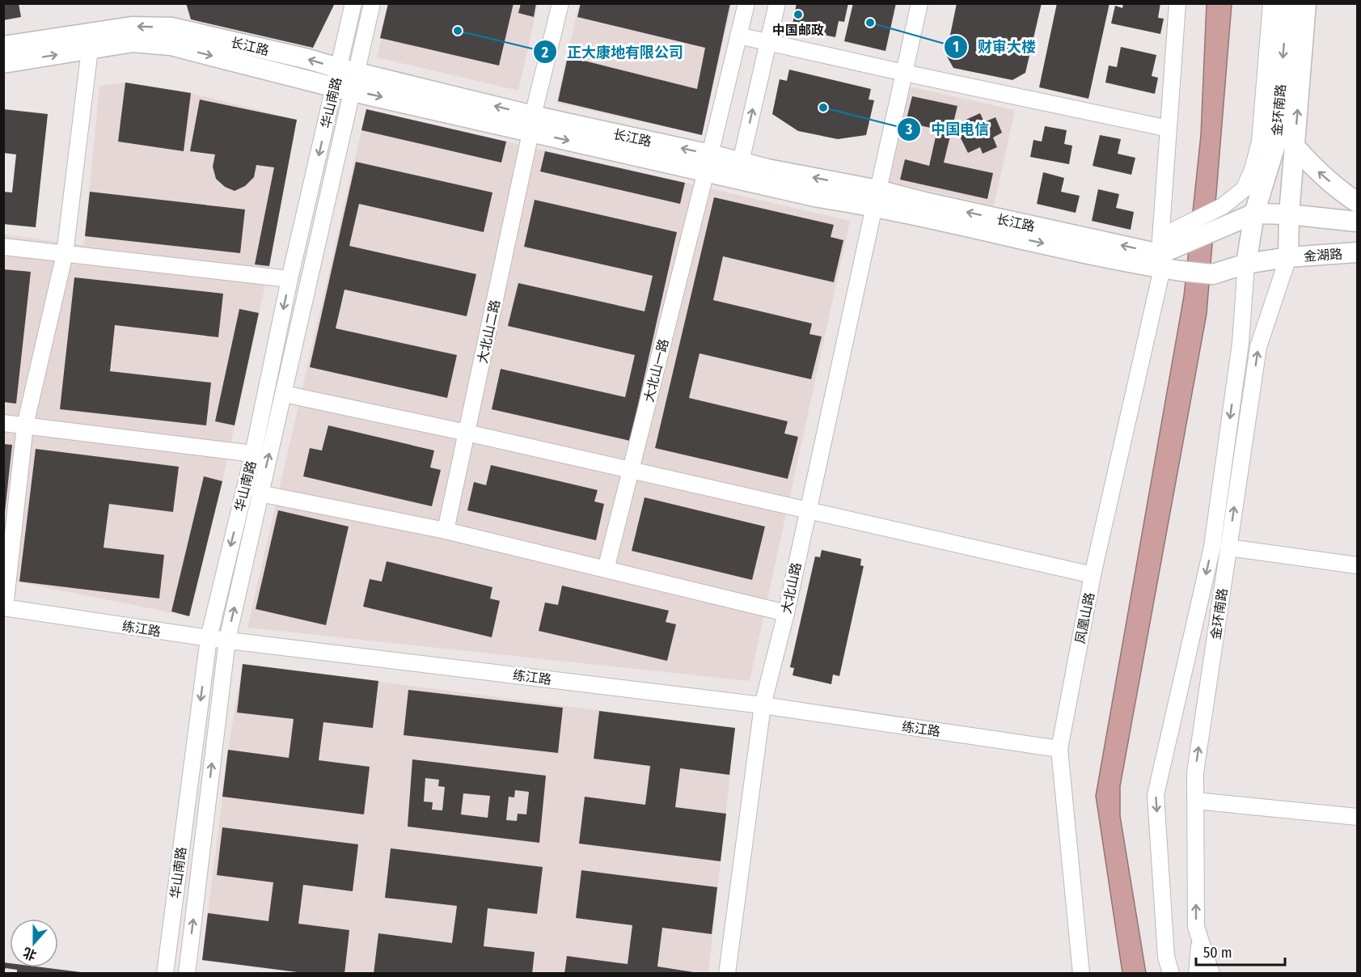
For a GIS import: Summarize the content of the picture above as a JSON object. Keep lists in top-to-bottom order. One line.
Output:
{"streets":{"main road":["长江路","金环南路","金湖路"],"street":["华山南路","大北山二路","大北山一路","大北山路","凤凰山路","练江路"]},"crossings":[["长江路","华山南路"],["长江路","金环南路"],["长江路","金湖路"],["长江路","大北山二路"],["长江路","大北山一路"],["长江路","大北山路"],["长江路","凤凰山路"],["华山南路","练江路"],["金环南路","金湖路"],["大北山路","练江路"],["凤凰山路","练江路"]],"places":["中国邮政","财审大楼","正大康地有限公司","中国电信"],"scale_bar":"50 m","north":"bottom"}
